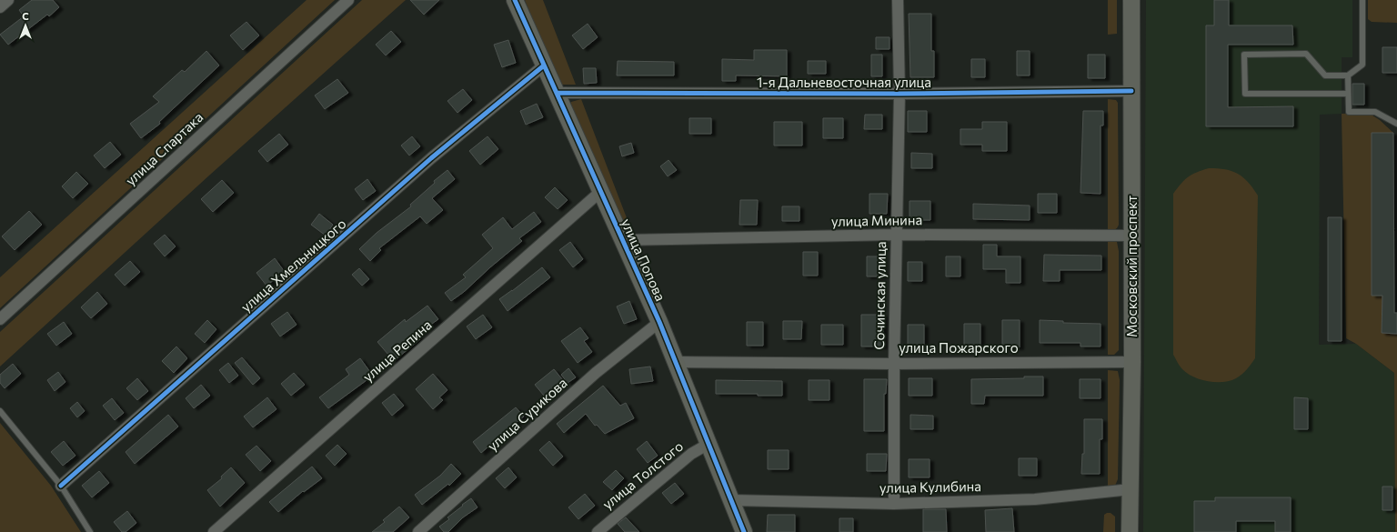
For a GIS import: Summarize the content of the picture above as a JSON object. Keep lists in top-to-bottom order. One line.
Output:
{"streets":{"street":["1-я Дальневосточная улица","улица Спартака","улица Минина","улица Попова","улица Хмельницкого","Московский проспект","Сочинская улица","улица Пожарского","улица Репина","улица Сурикова","улица Толстого","улица Кулибина"]},"crossings":[["1-я Дальневосточная улица","улица Попова"],["1-я Дальневосточная улица","Московский проспект"],["1-я Дальневосточная улица","Сочинская улица"],["улица Минина","улица Попова"],["улица Минина","Московский проспект"],["улица Минина","Сочинская улица"],["улица Попова","улица Хмельницкого"],["улица Попова","улица Пожарского"],["улица Попова","улица Репина"],["улица Попова","улица Сурикова"],["улица Попова","улица Толстого"],["улица Попова","улица Кулибина"],["Московский проспект","улица Пожарского"],["Московский проспект","улица Кулибина"],["Сочинская улица","улица Пожарского"],["Сочинская улица","улица Кулибина"]],"north":"top"}
